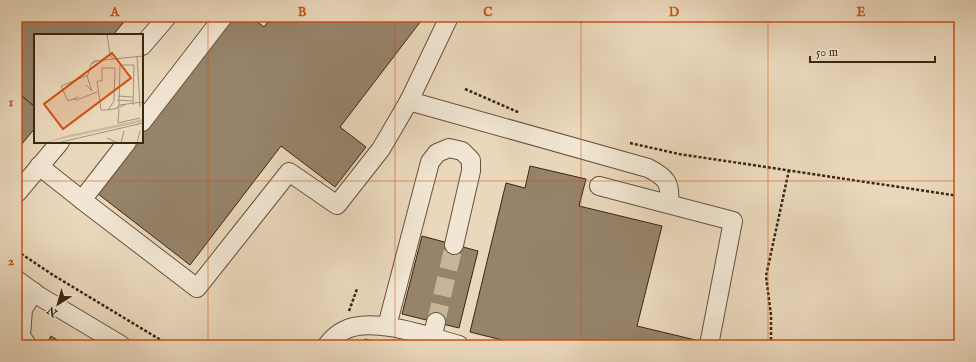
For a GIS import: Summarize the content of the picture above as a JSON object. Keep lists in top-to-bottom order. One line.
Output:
{"scale_bar":"50 m","north":"bottom left","grid":{"columns":["A","B","C","D","E"],"rows":["1","2"]}}
